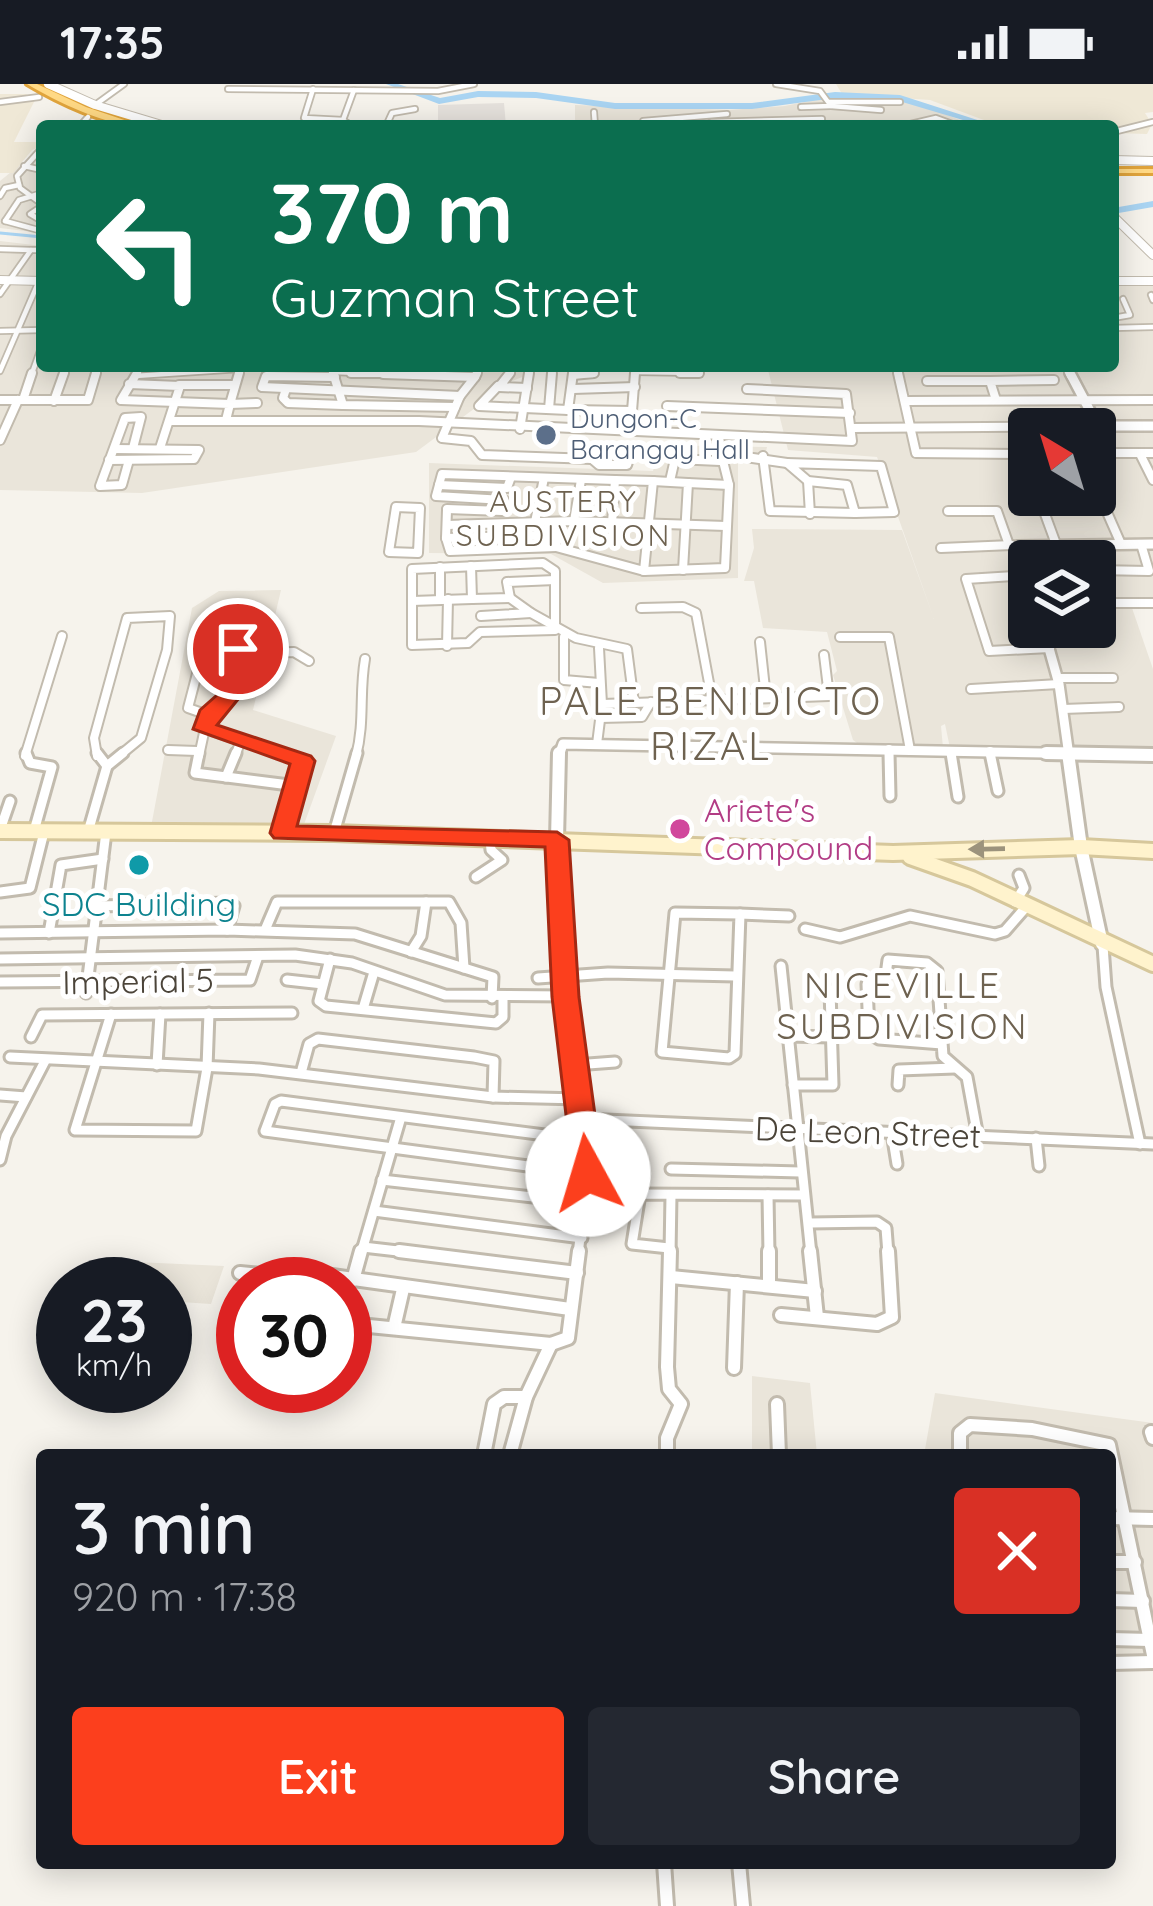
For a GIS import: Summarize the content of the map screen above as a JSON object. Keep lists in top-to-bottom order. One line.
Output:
{"streets":{"street":["Imperial 5","De Leon Street"]},"districts":["AUSTERY SUBDIVISION","PALE BENIDICTO RIZAL","NICEVILLE SUBDIVISION"],"places":["Dungon-C Barangay Hall","Ariete's Compound","SDC Building"],"north":"top left","page":{"status":"17:35","turn":["370 m","Guzman Street"],"speed":"23 km/h","limit":"30","heading":["3 min","920 m · 17:38"],"buttons":["Exit","Share"]}}
